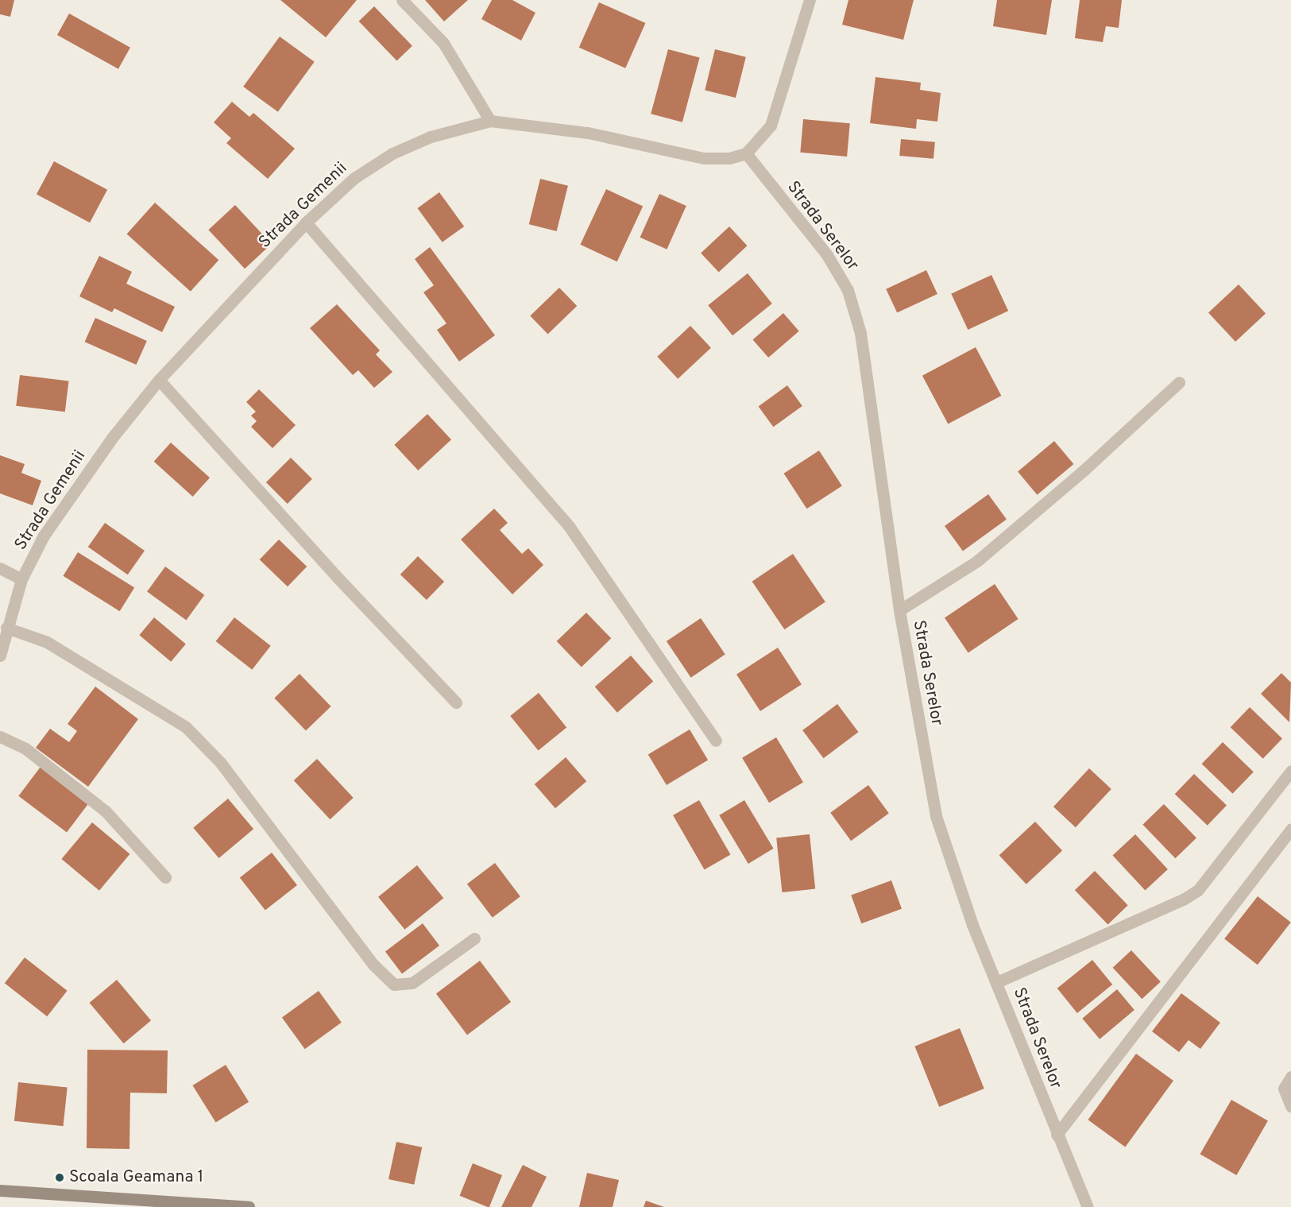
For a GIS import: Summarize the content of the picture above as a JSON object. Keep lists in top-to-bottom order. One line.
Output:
{"streets":{"street":["Strada Gemenii","Strada Serelor"]},"crossings":[["Strada Gemenii","Strada Serelor"]],"places":["Scoala Geamana 1"]}
